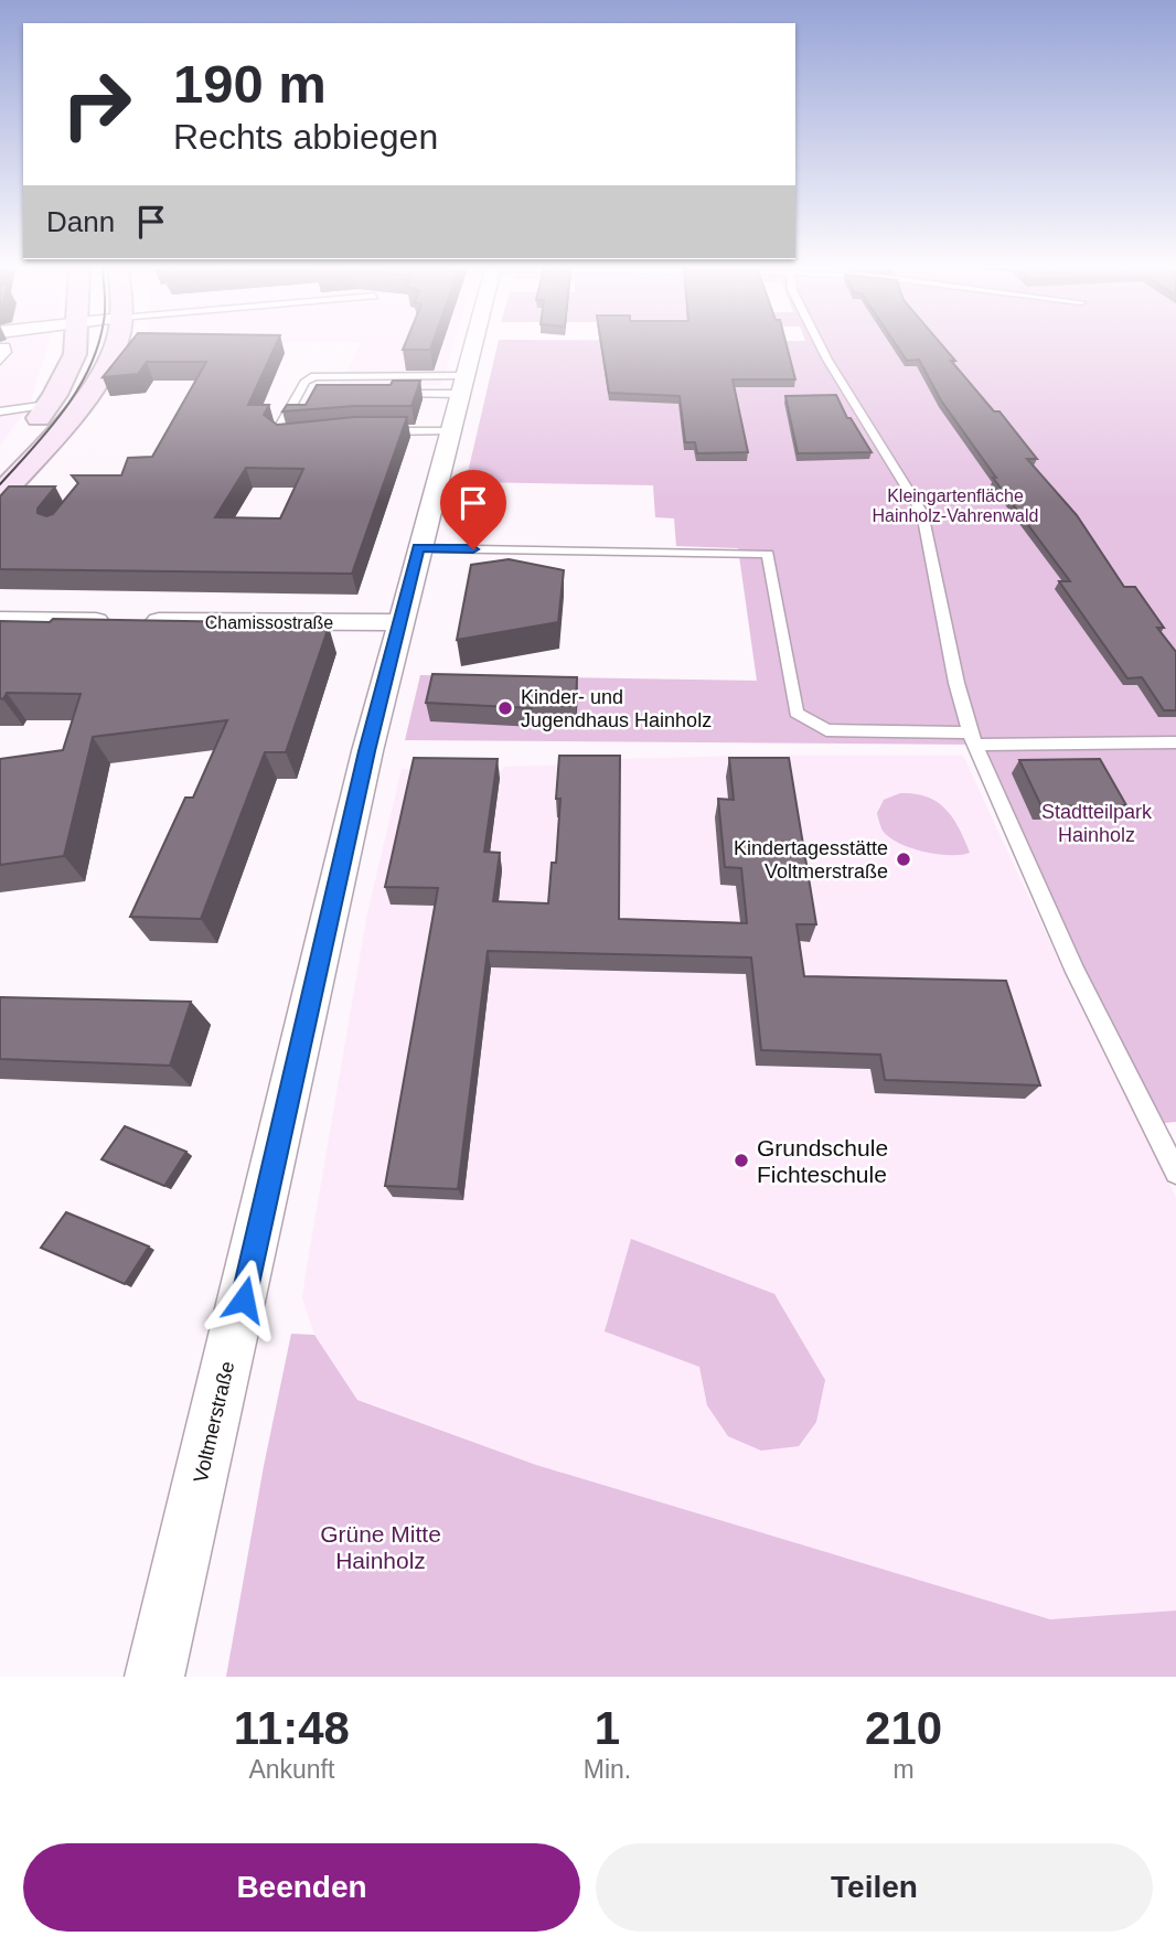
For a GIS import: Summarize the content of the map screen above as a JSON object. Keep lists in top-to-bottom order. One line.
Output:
{"streets":{"street":["Chamissostraße","Voltmerstraße"]},"crossings":[["Chamissostraße","Voltmerstraße"]],"parks":["Kleingartenfläche Hainholz-Vahrenwald","Stadtteilpark Hainholz","Grüne Mitte Hainholz"],"places":["Kinder- und Jugendhaus Hainholz","Kindertagesstätte Voltmerstraße","Grundschule Fichteschule"],"page":{"turn":["190 m","Rechts abbiegen"],"then":"Dann","eta":["11:48","Ankunft","1","Min.","210","m"],"buttons":["Beenden","Teilen"]}}
